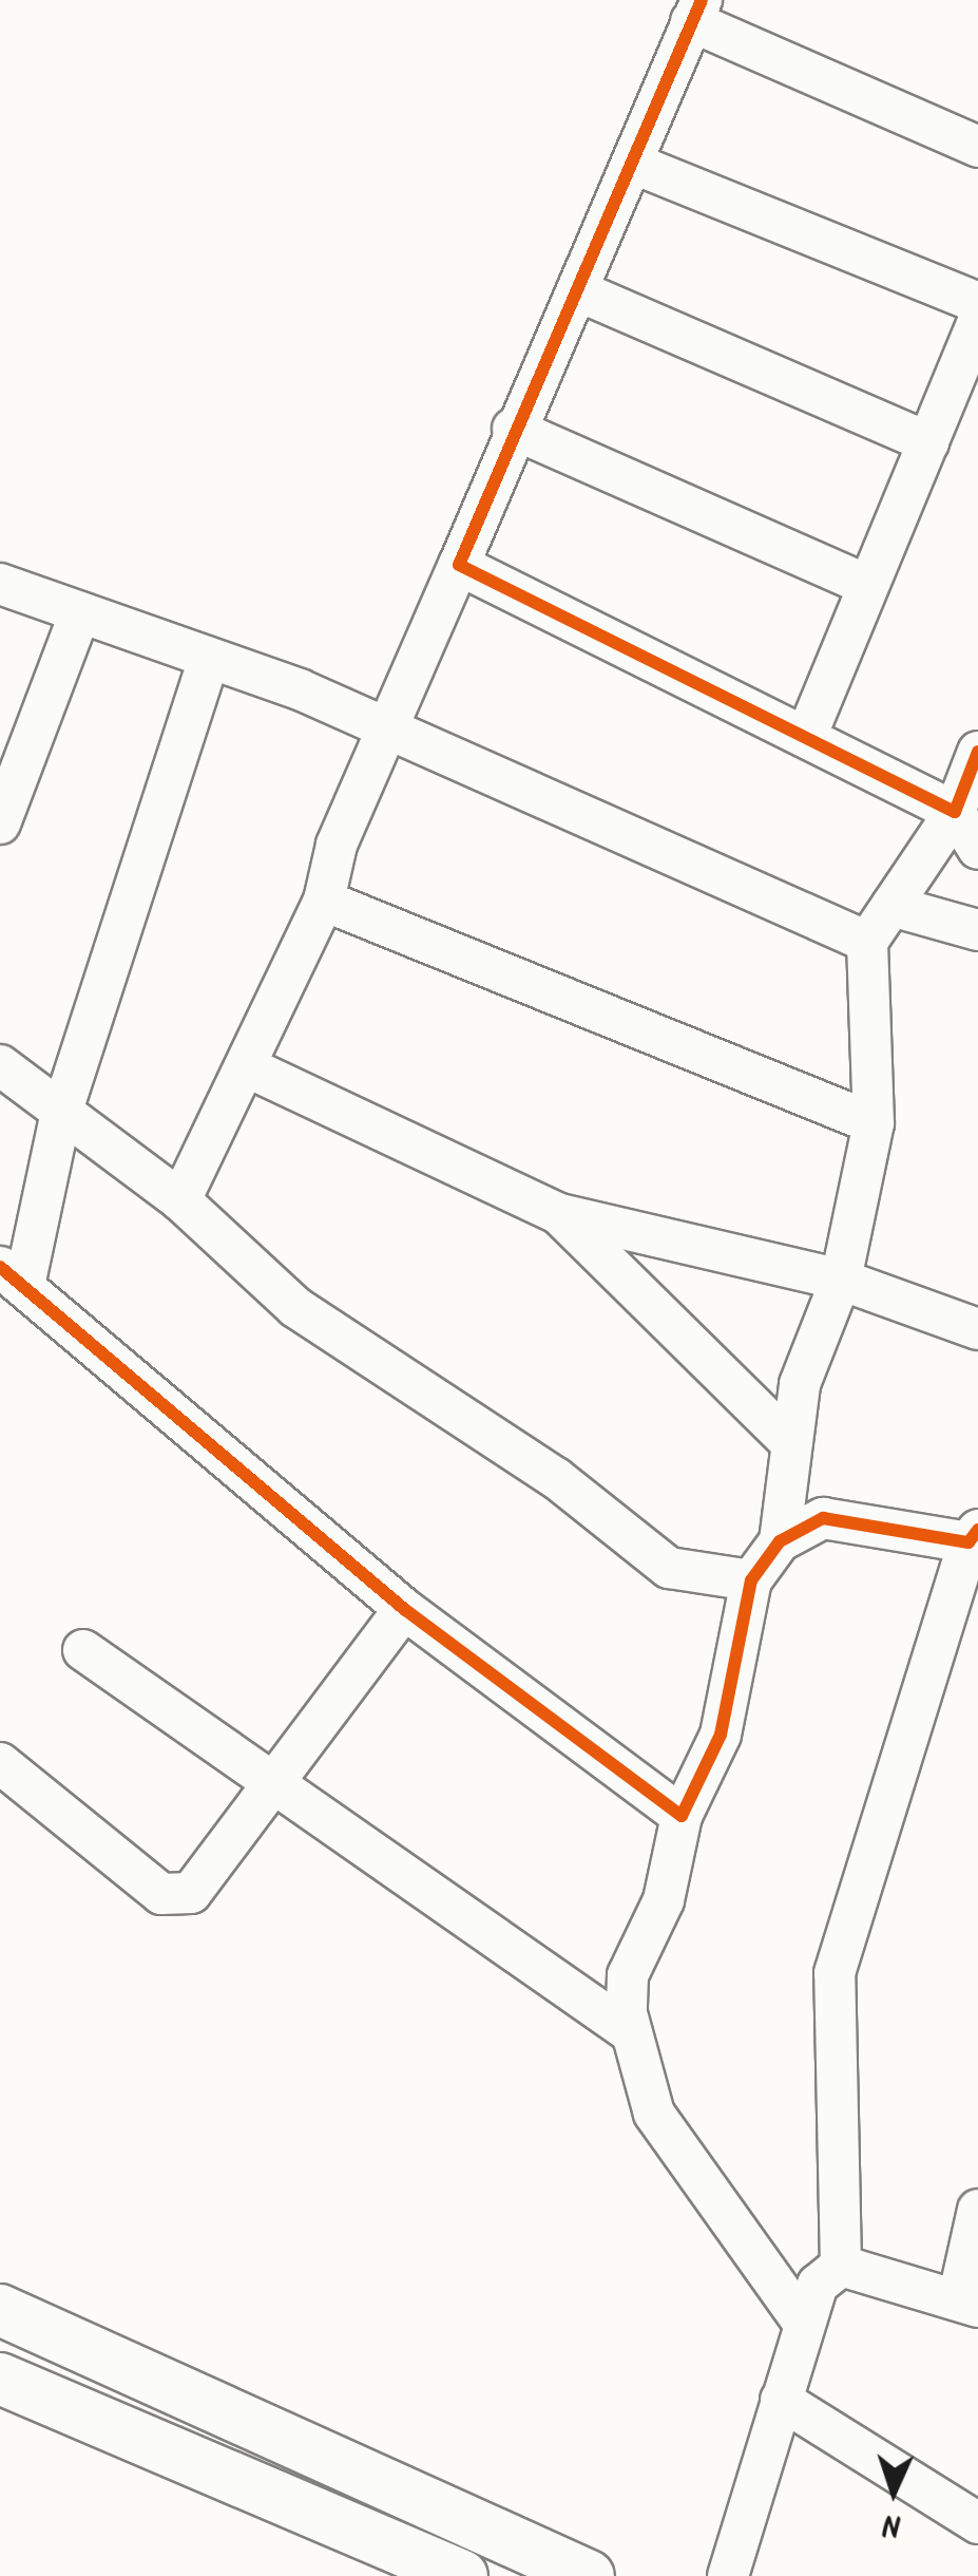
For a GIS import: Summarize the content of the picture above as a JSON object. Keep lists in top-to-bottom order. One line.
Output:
{"north":"bottom"}
